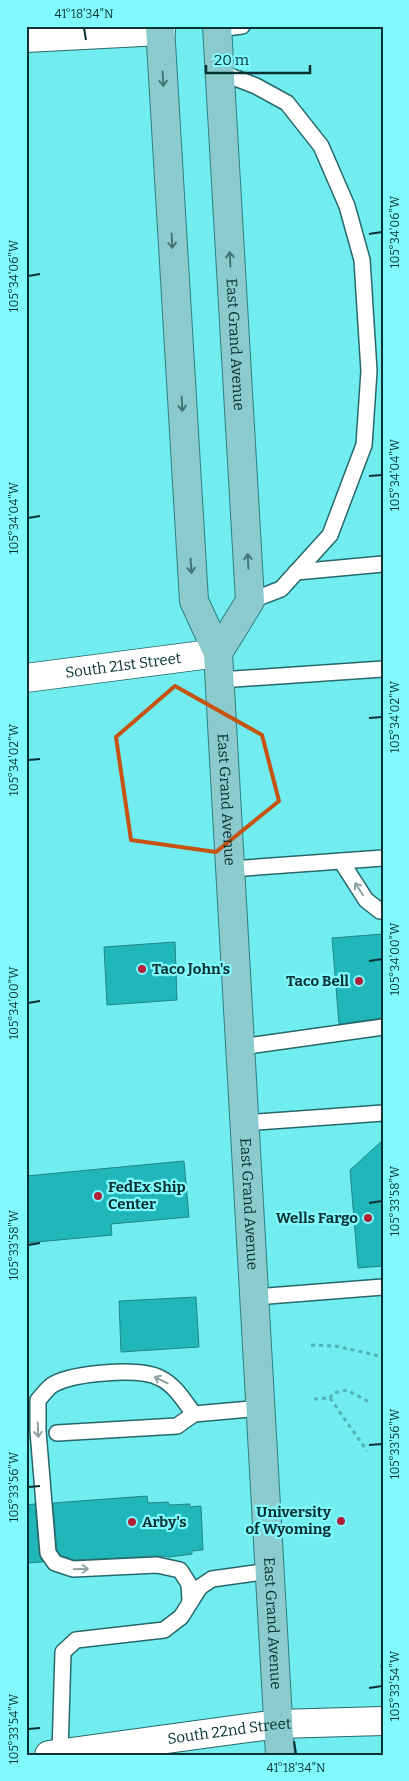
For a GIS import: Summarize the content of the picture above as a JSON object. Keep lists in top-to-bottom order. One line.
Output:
{"streets":{"main road":["East Grand Avenue"],"street":["South 21st Street","South 22nd Street"]},"crossings":[["East Grand Avenue","South 21st Street"],["East Grand Avenue","South 22nd Street"]],"places":["Taco John's","Taco Bell","FedEx Ship Center","Wells Fargo","University of Wyoming","Arby's"],"scale_bar":"20 m","coordinates":["41°18'34\"N","105°34'06\"W","105°34'04\"W","105°34'02\"W","105°34'00\"W","105°33'58\"W","105°33'56\"W","105°33'54\"W"]}
